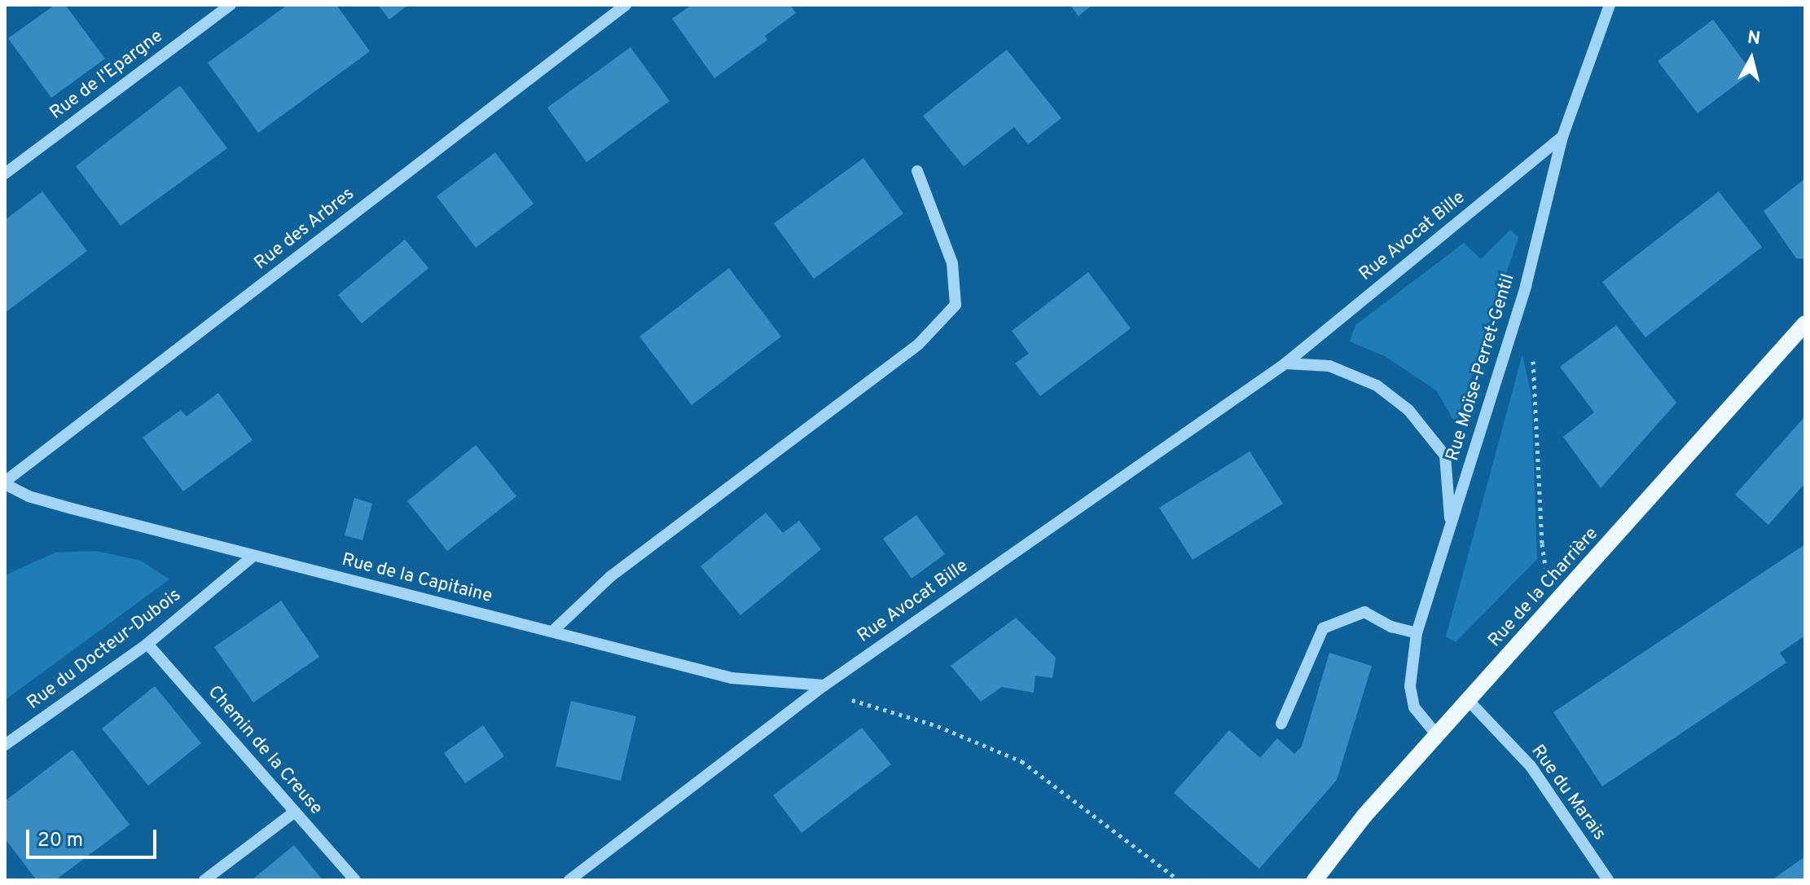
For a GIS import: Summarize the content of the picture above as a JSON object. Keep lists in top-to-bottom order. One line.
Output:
{"streets":{"main road":["Rue de la Charrière"],"street":["Rue de l'Epargne","Rue des Arbres","Rue Avocat Bille","Rue Moïse-Perret-Gentil","Rue de la Capitaine","Rue du Docteur-Dubois","Chemin de la Creuse","Rue du Marais"]},"crossings":[["Rue des Arbres","Rue de la Capitaine"],["Rue Avocat Bille","Rue Moïse-Perret-Gentil"],["Rue Avocat Bille","Rue de la Capitaine"],["Rue Moïse-Perret-Gentil","Rue de la Charrière"],["Rue de la Capitaine","Rue du Docteur-Dubois"],["Rue de la Charrière","Rue du Marais"],["Rue du Docteur-Dubois","Chemin de la Creuse"]],"scale_bar":"20 m","north":"top"}
